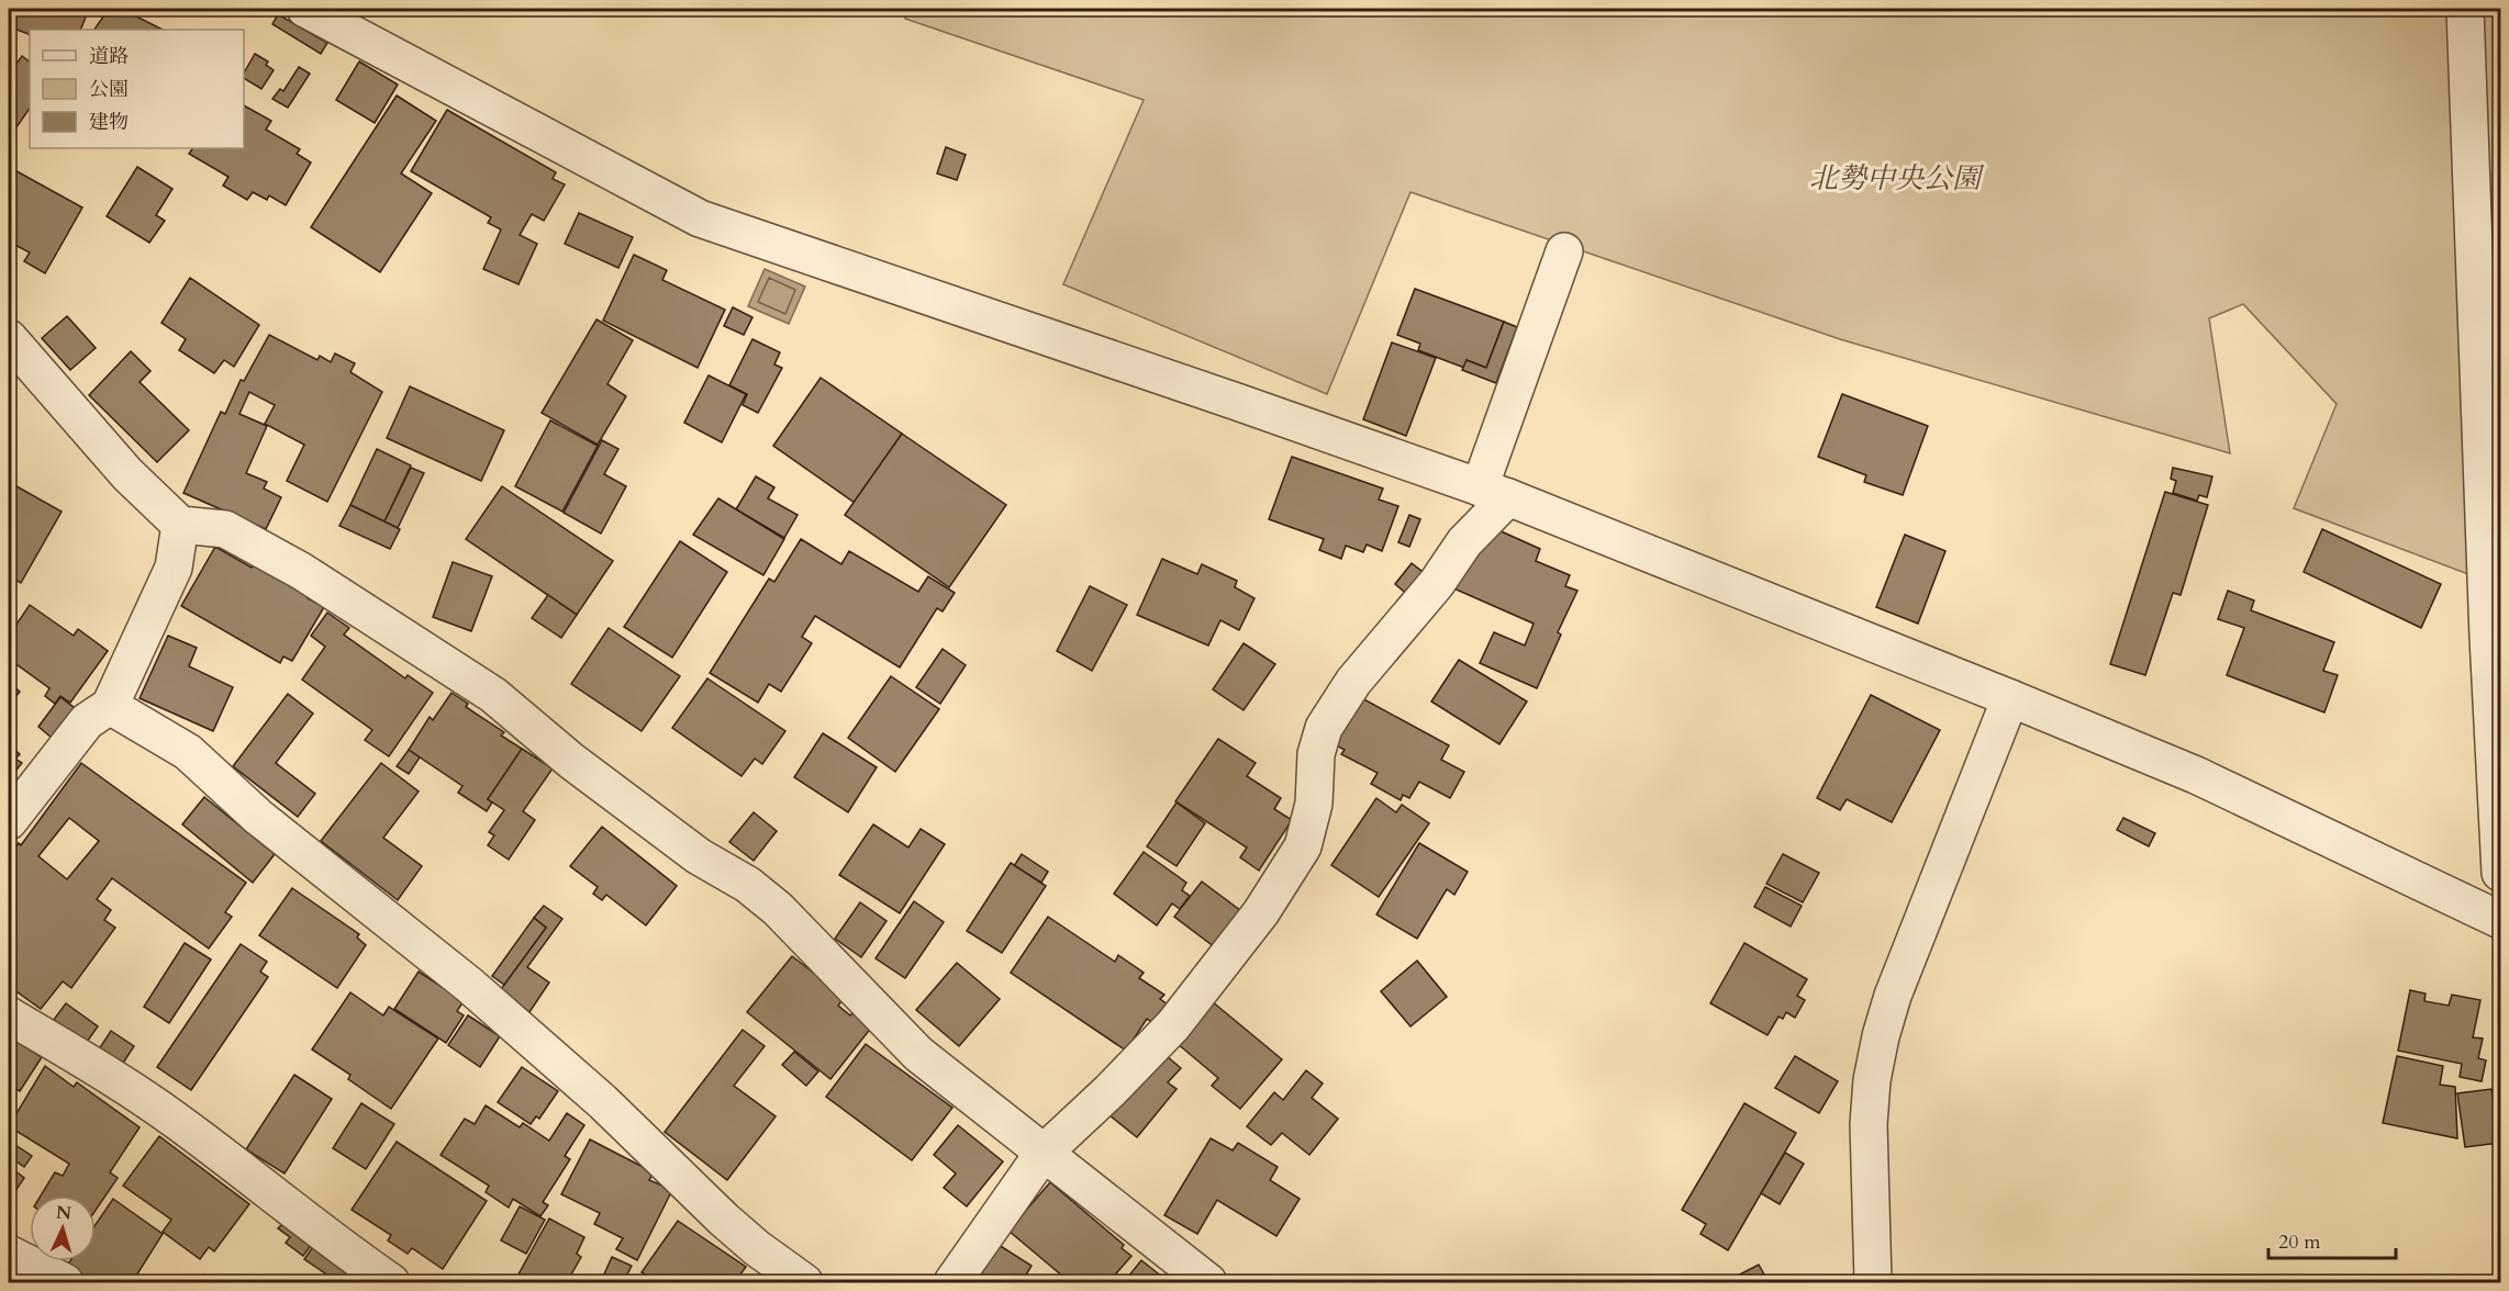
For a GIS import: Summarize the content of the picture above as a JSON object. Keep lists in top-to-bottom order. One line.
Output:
{"parks":["北勢中央公園"],"legend":["道路","公園","建物"],"scale_bar":"20 m","north":"top"}
